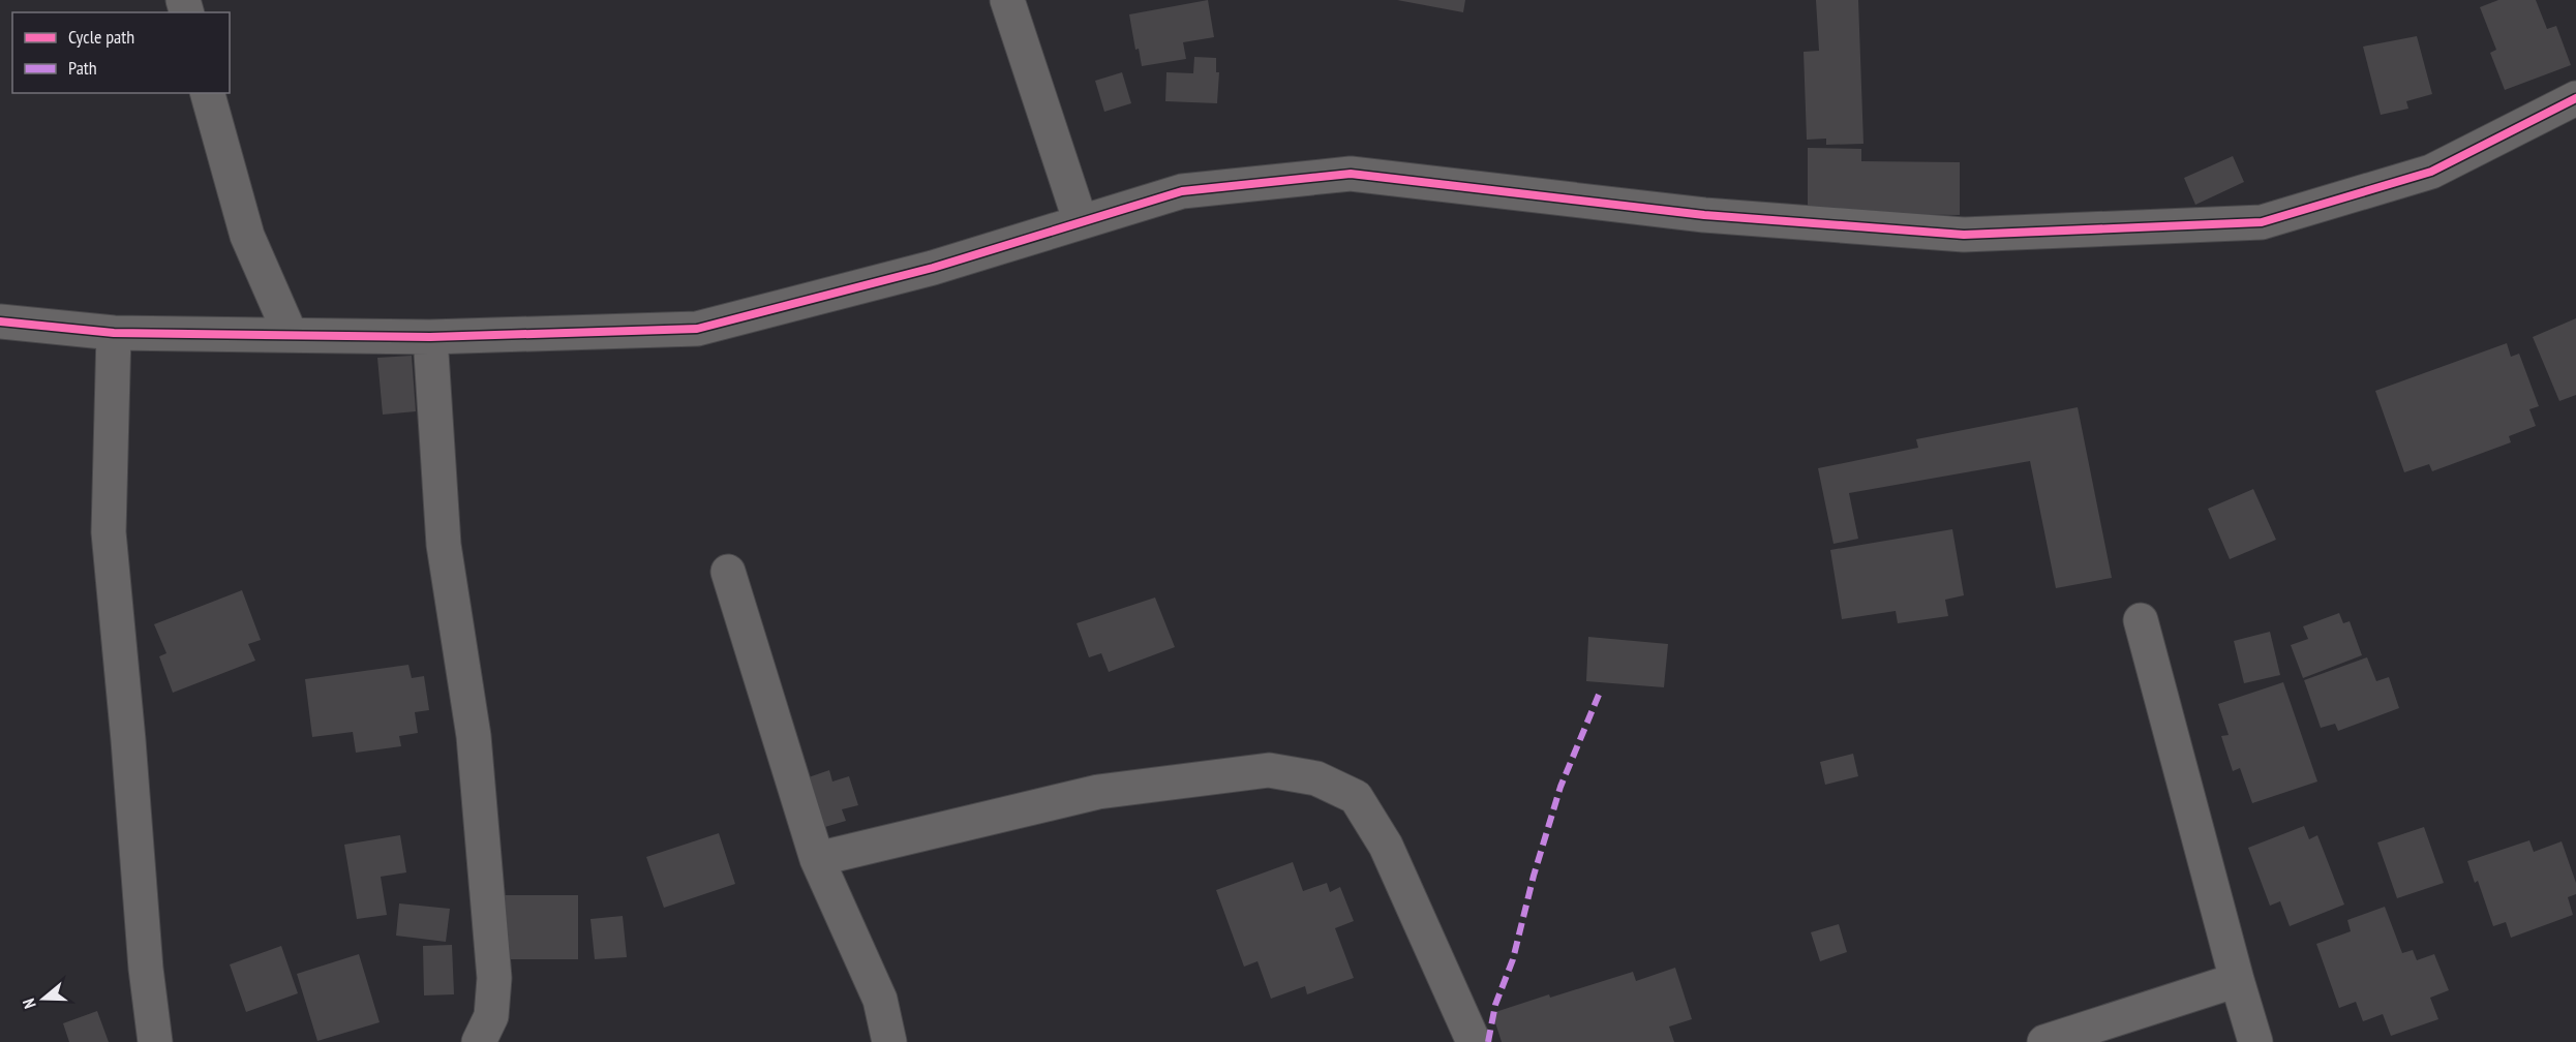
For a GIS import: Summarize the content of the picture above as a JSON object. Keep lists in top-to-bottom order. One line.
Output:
{"legend":["Cycle path","Path"],"north":"left"}
